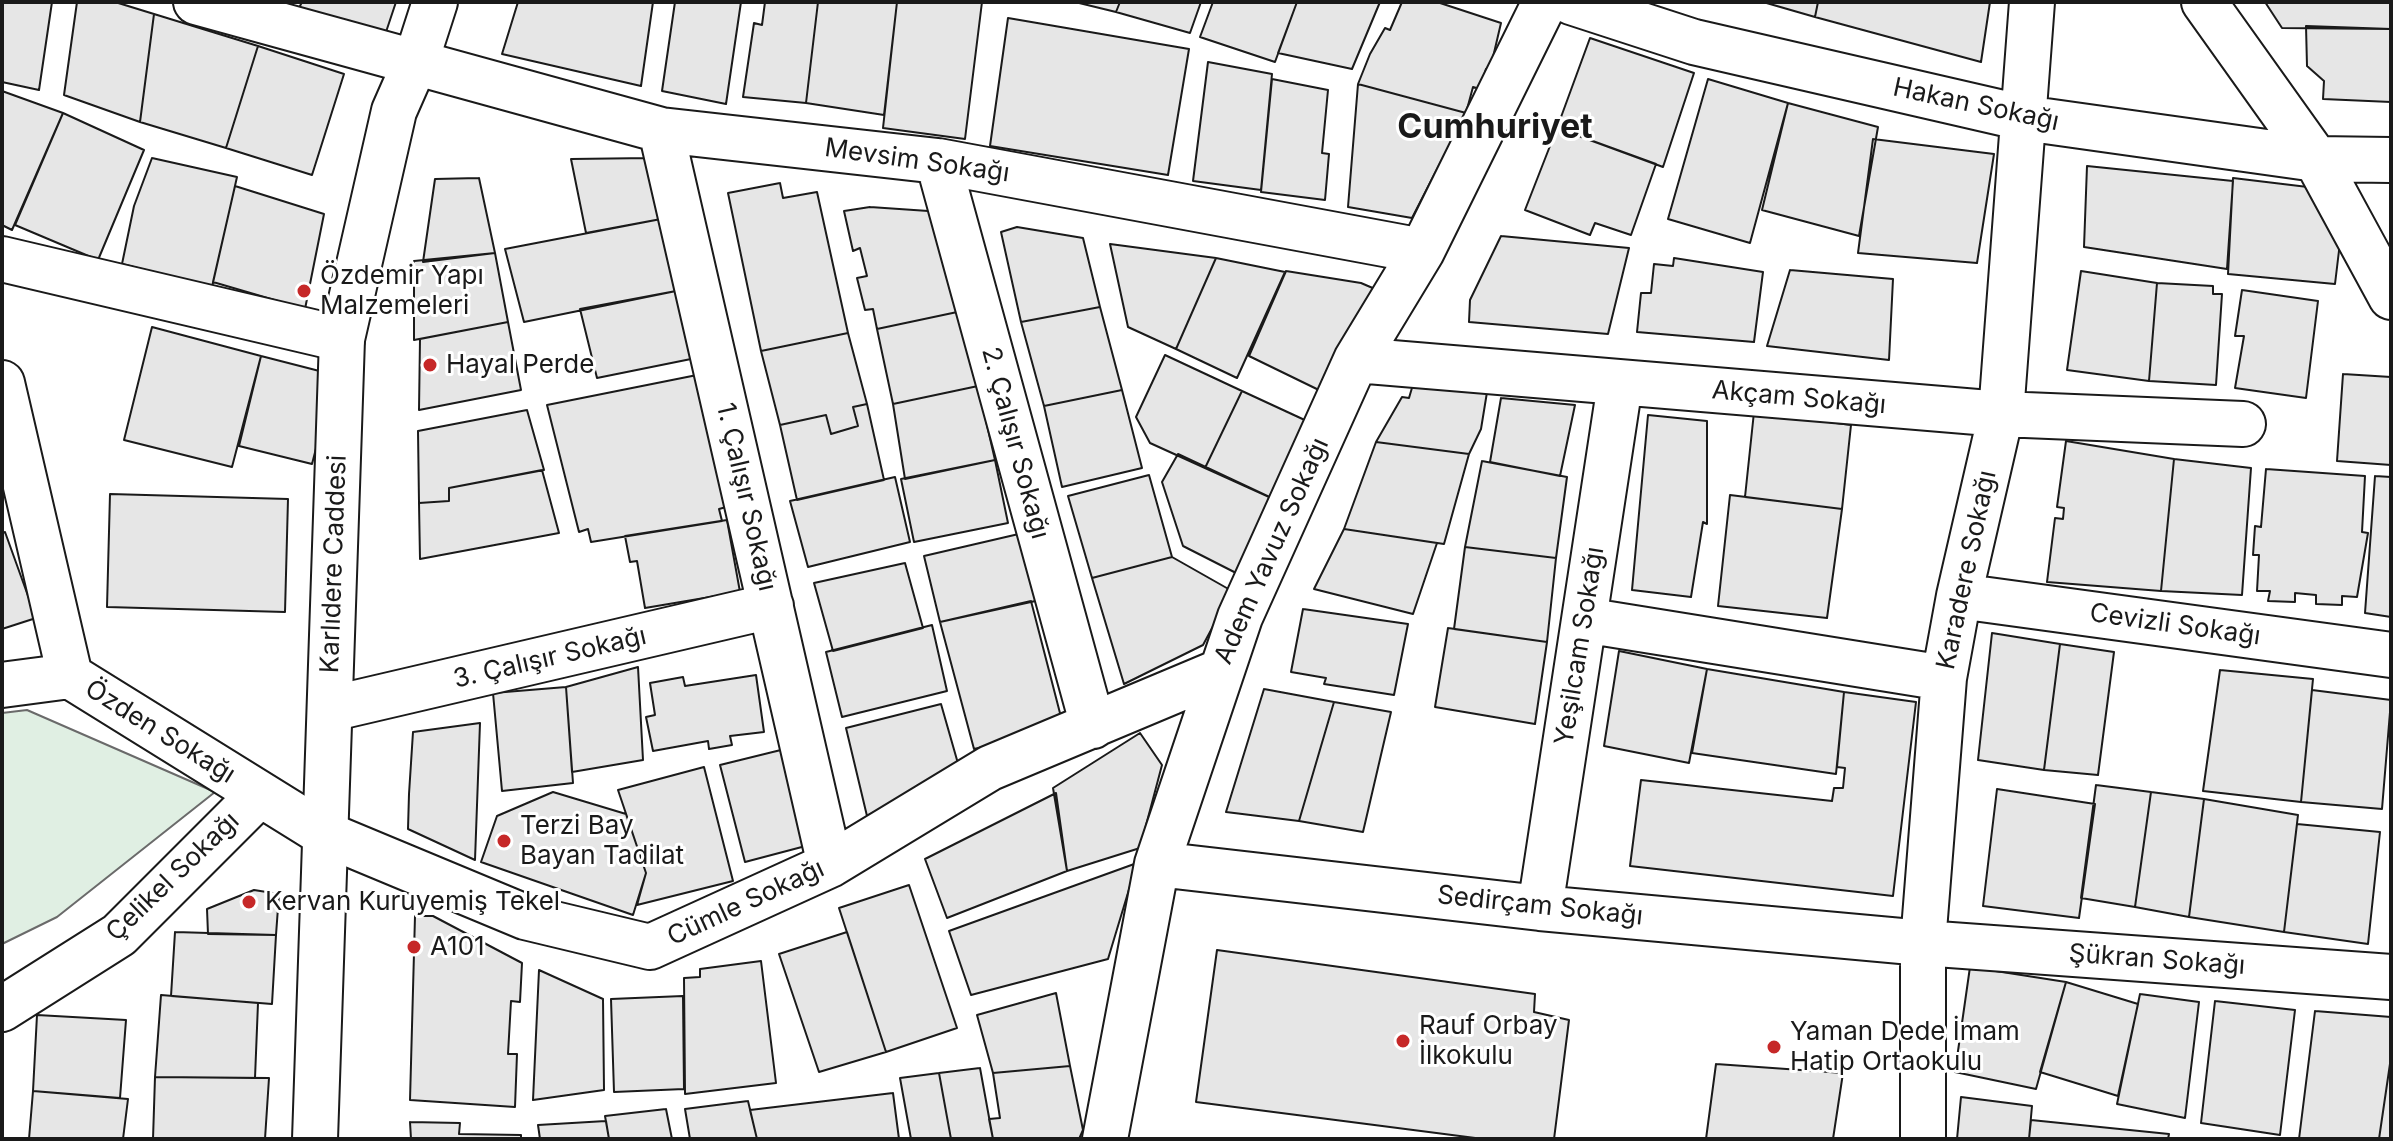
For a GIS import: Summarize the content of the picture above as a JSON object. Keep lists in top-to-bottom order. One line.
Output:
{"streets":{"street":["Hakan Sokağı","Mevsim Sokağı","Akçam Sokağı","2. Çalışır Sokağı","1. Çalışır Sokağı","Adem Yavuz Sokağı","Karlıdere Caddesi","Karadere Sokağı","Cevizli Sokağı","Yeşilcam Sokağı","3. Çalışır Sokağı","Özden Sokağı","Çelikel Sokağı","Cümle Sokağı","Sedirçam Sokağı","Şükran Sokağı"]},"crossings":[["Hakan Sokağı","Karadere Sokağı"],["Mevsim Sokağı","2. Çalışır Sokağı"],["Mevsim Sokağı","1. Çalışır Sokağı"],["Mevsim Sokağı","Adem Yavuz Sokağı"],["Mevsim Sokağı","Karlıdere Caddesi"],["Akçam Sokağı","Adem Yavuz Sokağı"],["Akçam Sokağı","Karadere Sokağı"],["Akçam Sokağı","Yeşilcam Sokağı"],["2. Çalışır Sokağı","Cümle Sokağı"],["1. Çalışır Sokağı","3. Çalışır Sokağı"],["1. Çalışır Sokağı","Cümle Sokağı"],["Adem Yavuz Sokağı","Cümle Sokağı"],["Adem Yavuz Sokağı","Sedirçam Sokağı"],["Karlıdere Caddesi","3. Çalışır Sokağı"],["Karlıdere Caddesi","Cümle Sokağı"],["Karadere Sokağı","Cevizli Sokağı"],["Karadere Sokağı","Sedirçam Sokağı"],["Karadere Sokağı","Şükran Sokağı"],["Yeşilcam Sokağı","Sedirçam Sokağı"],["Özden Sokağı","Çelikel Sokağı"],["Özden Sokağı","Cümle Sokağı"],["Çelikel Sokağı","Cümle Sokağı"],["Sedirçam Sokağı","Şükran Sokağı"]],"districts":["Cumhuriyet"],"places":["Özdemir Yapı Malzemeleri","Hayal Perde","Terzi Bay Bayan Tadilat","Kervan Kuruyemiş Tekel","A101","Rauf Orbay İlkokulu","Yaman Dede İmam Hatip Ortaokulu"]}
